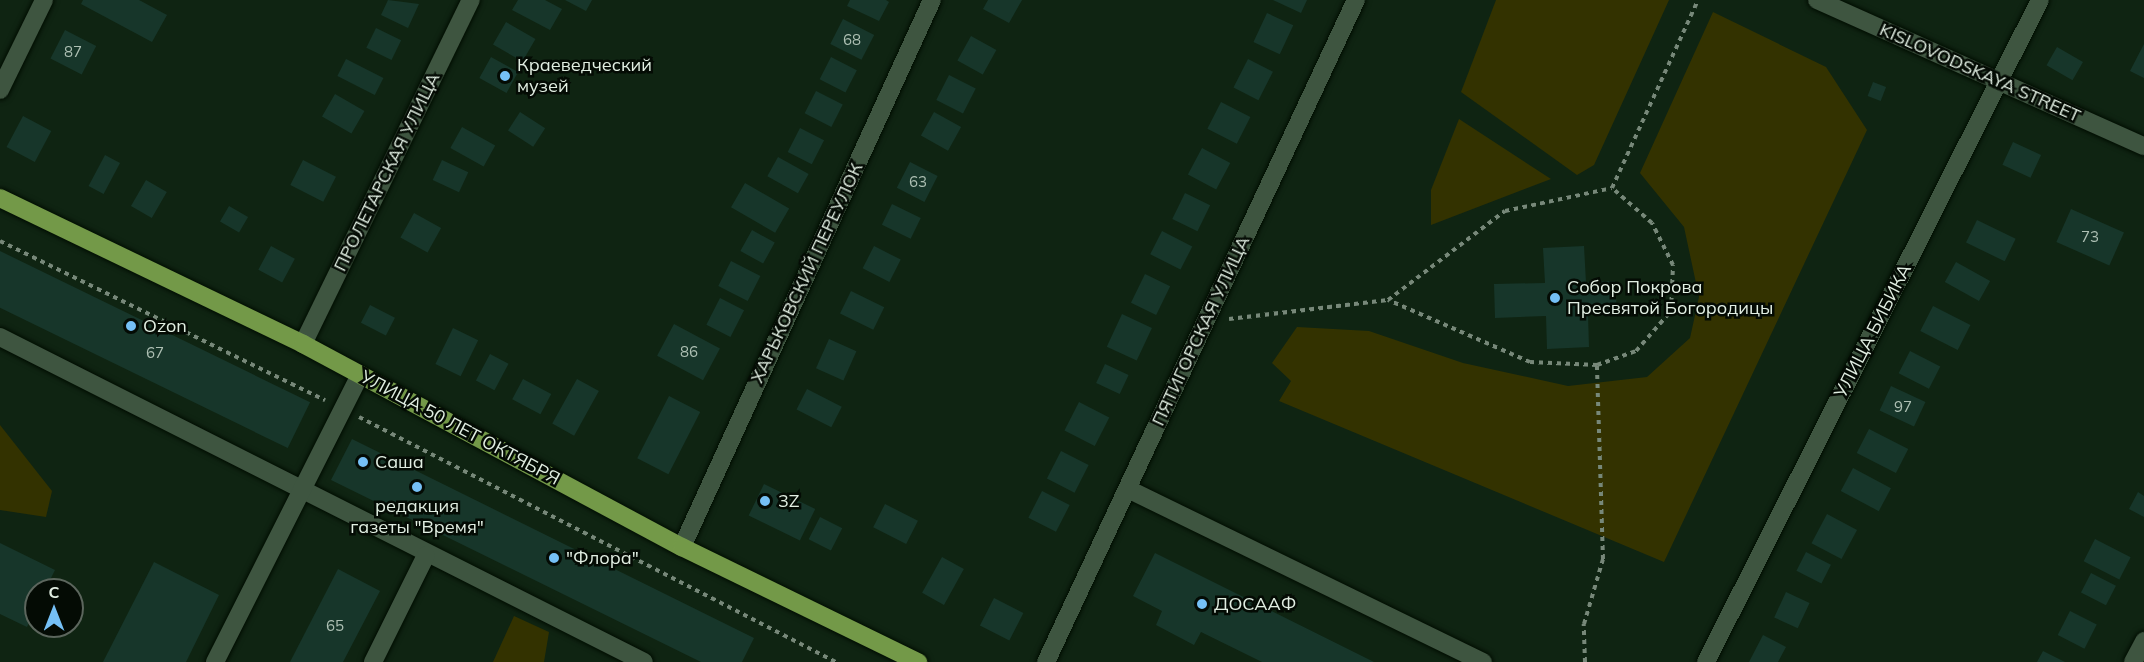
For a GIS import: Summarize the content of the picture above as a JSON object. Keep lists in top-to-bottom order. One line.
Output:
{"streets":{"main road":["УЛИЦА 50 ЛЕТ ОКТЯБРЯ"],"street":["KISLOVODSKAYA STREET","ПРОЛЕТАРСКАЯ УЛИЦА","ХАРЬКОВСКИЙ ПЕРЕУЛОК","ПЯТИГОРСКАЯ УЛИЦА","УЛИЦА БИБИКА"]},"crossings":[["KISLOVODSKAYA STREET","УЛИЦА БИБИКА"],["ПРОЛЕТАРСКАЯ УЛИЦА","УЛИЦА 50 ЛЕТ ОКТЯБРЯ"],["ХАРЬКОВСКИЙ ПЕРЕУЛОК","УЛИЦА 50 ЛЕТ ОКТЯБРЯ"]],"places":["Краеведческий музей","Собор Покрова Пресвятой Богородицы","Ozon","Саша","редакция газеты \"Время\"","3Z","\"Флора\"","ДОСААФ"],"house_numbers":["68","87","63","73","86","67","97","65"],"north":"top"}
